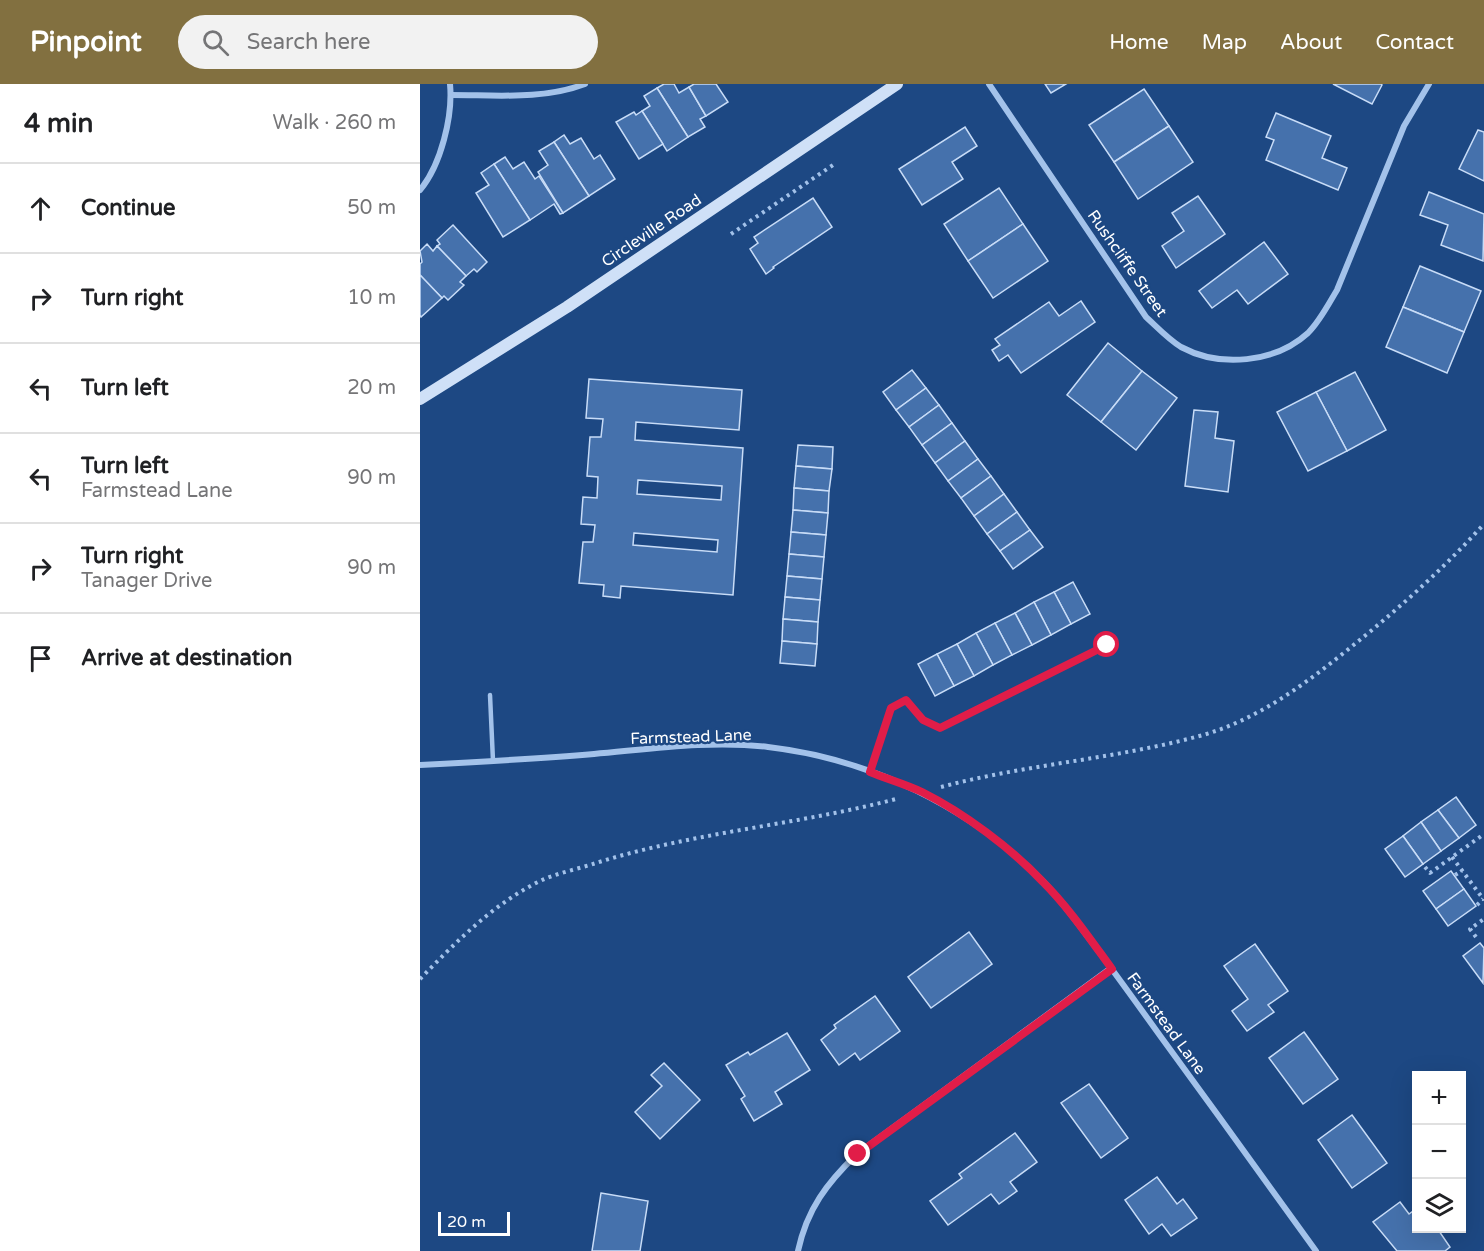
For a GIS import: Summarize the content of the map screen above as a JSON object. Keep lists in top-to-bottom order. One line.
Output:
{"streets":{"street":["Circleville Road","Rushcliffe Street","Farmstead Lane"]},"scale_bar":"20 m","page":{"header":"Pinpoint","search":"Search here","nav":["Home","Map","About","Contact"],"heading":["4 min","Walk · 260 m"],"list":[["Continue","50 m"],["Turn right","10 m"],["Turn left","20 m"],["Turn left","Farmstead Lane","90 m"],["Turn right","Tanager Drive","90 m"],"Arrive at destination"],"map_buttons":["+","−"],"scale":"20 m"}}
